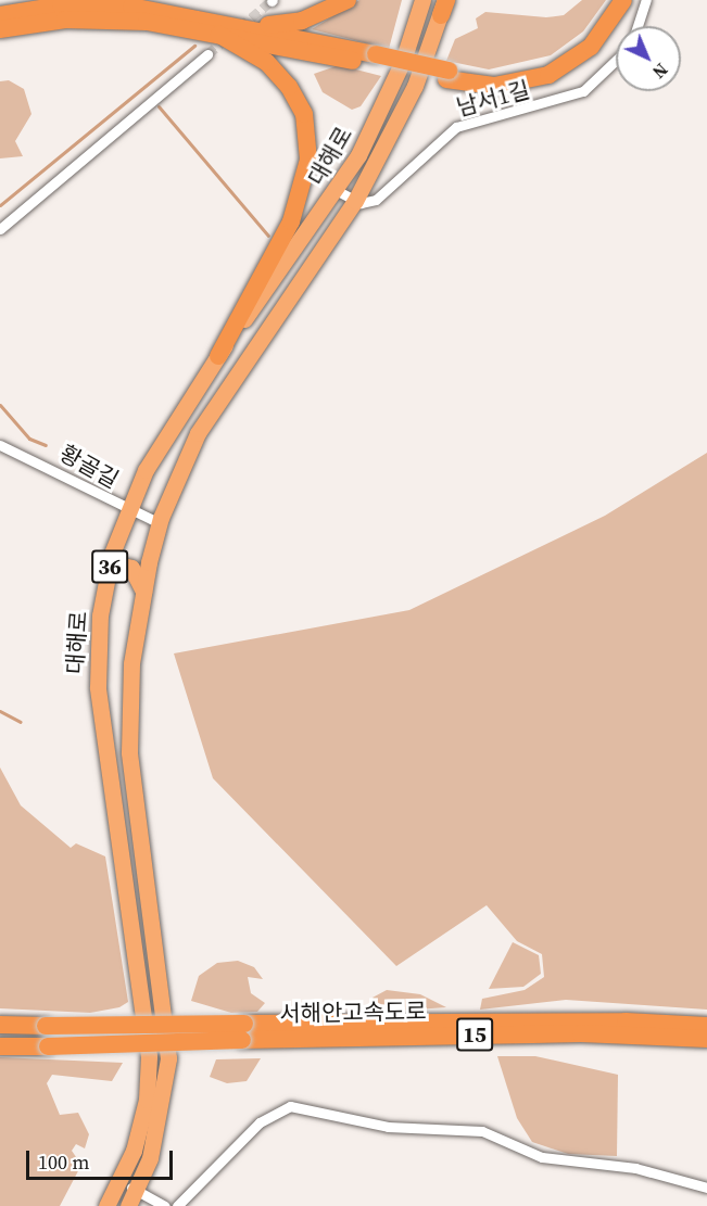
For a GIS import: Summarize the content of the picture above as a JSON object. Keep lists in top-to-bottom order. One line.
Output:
{"streets":{"highway":["대해로","36","서해안고속도로","15"],"street":["남서1길","황골길"]},"crossings":[["남서1길","대해로"],["대해로","황골길"]],"scale_bar":"100 m","north":"bottom right"}
